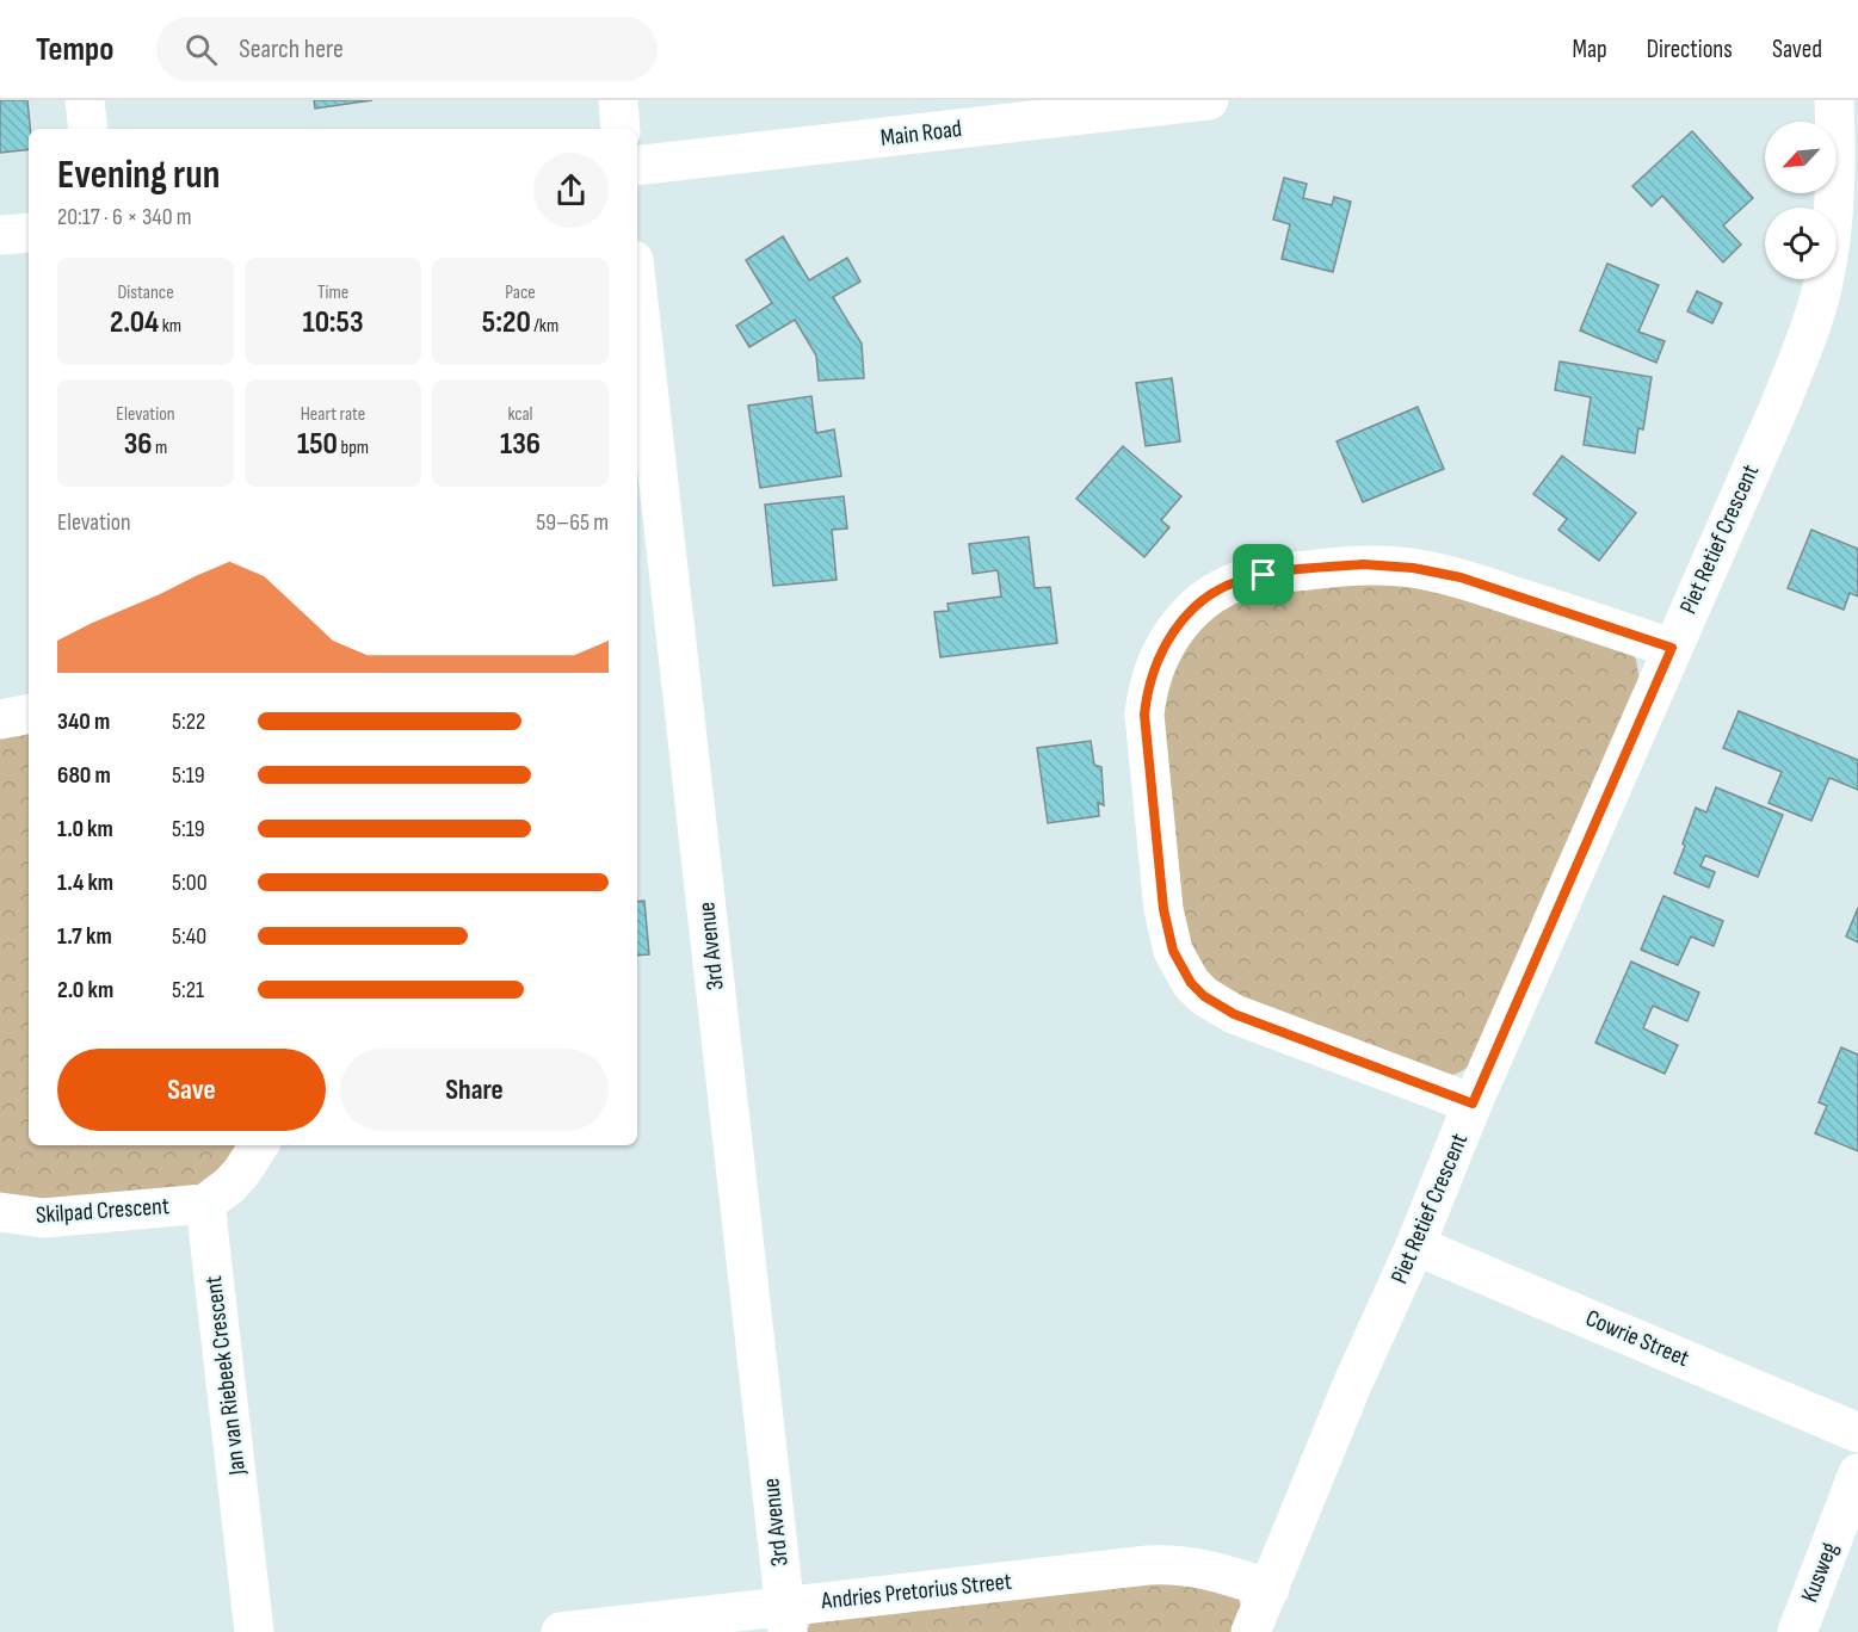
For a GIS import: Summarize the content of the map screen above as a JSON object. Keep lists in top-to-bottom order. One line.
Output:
{"streets":{"street":["Main Road","Piet Retief Crescent","3rd Avenue","Skilpad Crescent","Cowrie Street","Jan van Riebeek Crescent","Kusweg","Andries Pretorius Street"]},"crossings":[["Piet Retief Crescent","Cowrie Street"],["Piet Retief Crescent","Andries Pretorius Street"],["3rd Avenue","Andries Pretorius Street"],["Skilpad Crescent","Jan van Riebeek Crescent"]],"north":"bottom left","page":{"header":"Tempo","search":"Search here","nav":["Map","Directions","Saved"],"heading":["Evening run","20:17 · 6 × 340 m"],"stats":[["Distance","2.04 km"],["Time","10:53"],["Pace","5:20 /km"],["Elevation","36 m"],["Heart rate","150 bpm"],["kcal","136"]],"chart":["Elevation","59–65 m"],"list":[{"name":"340 m","note":"5:22"},{"name":"680 m","note":"5:19"},{"name":"1.0 km","note":"5:19"},{"name":"1.4 km","note":"5:00"},{"name":"1.7 km","note":"5:40"},{"name":"2.0 km","note":"5:21"}],"buttons":["Save","Share"]}}
